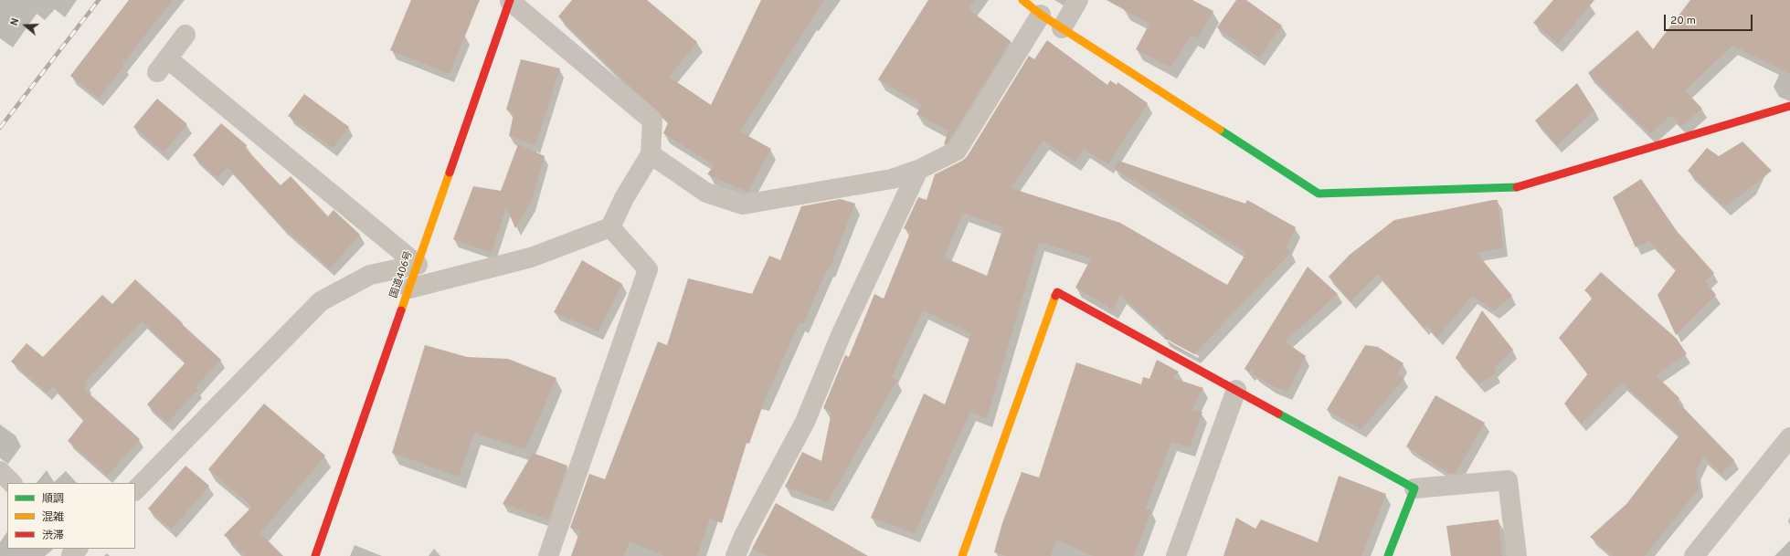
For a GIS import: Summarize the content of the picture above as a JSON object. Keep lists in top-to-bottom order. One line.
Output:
{"streets":{"main road":["国道406号"]},"legend":["順調","混雑","渋滞"],"scale_bar":"20 m","north":"left"}
